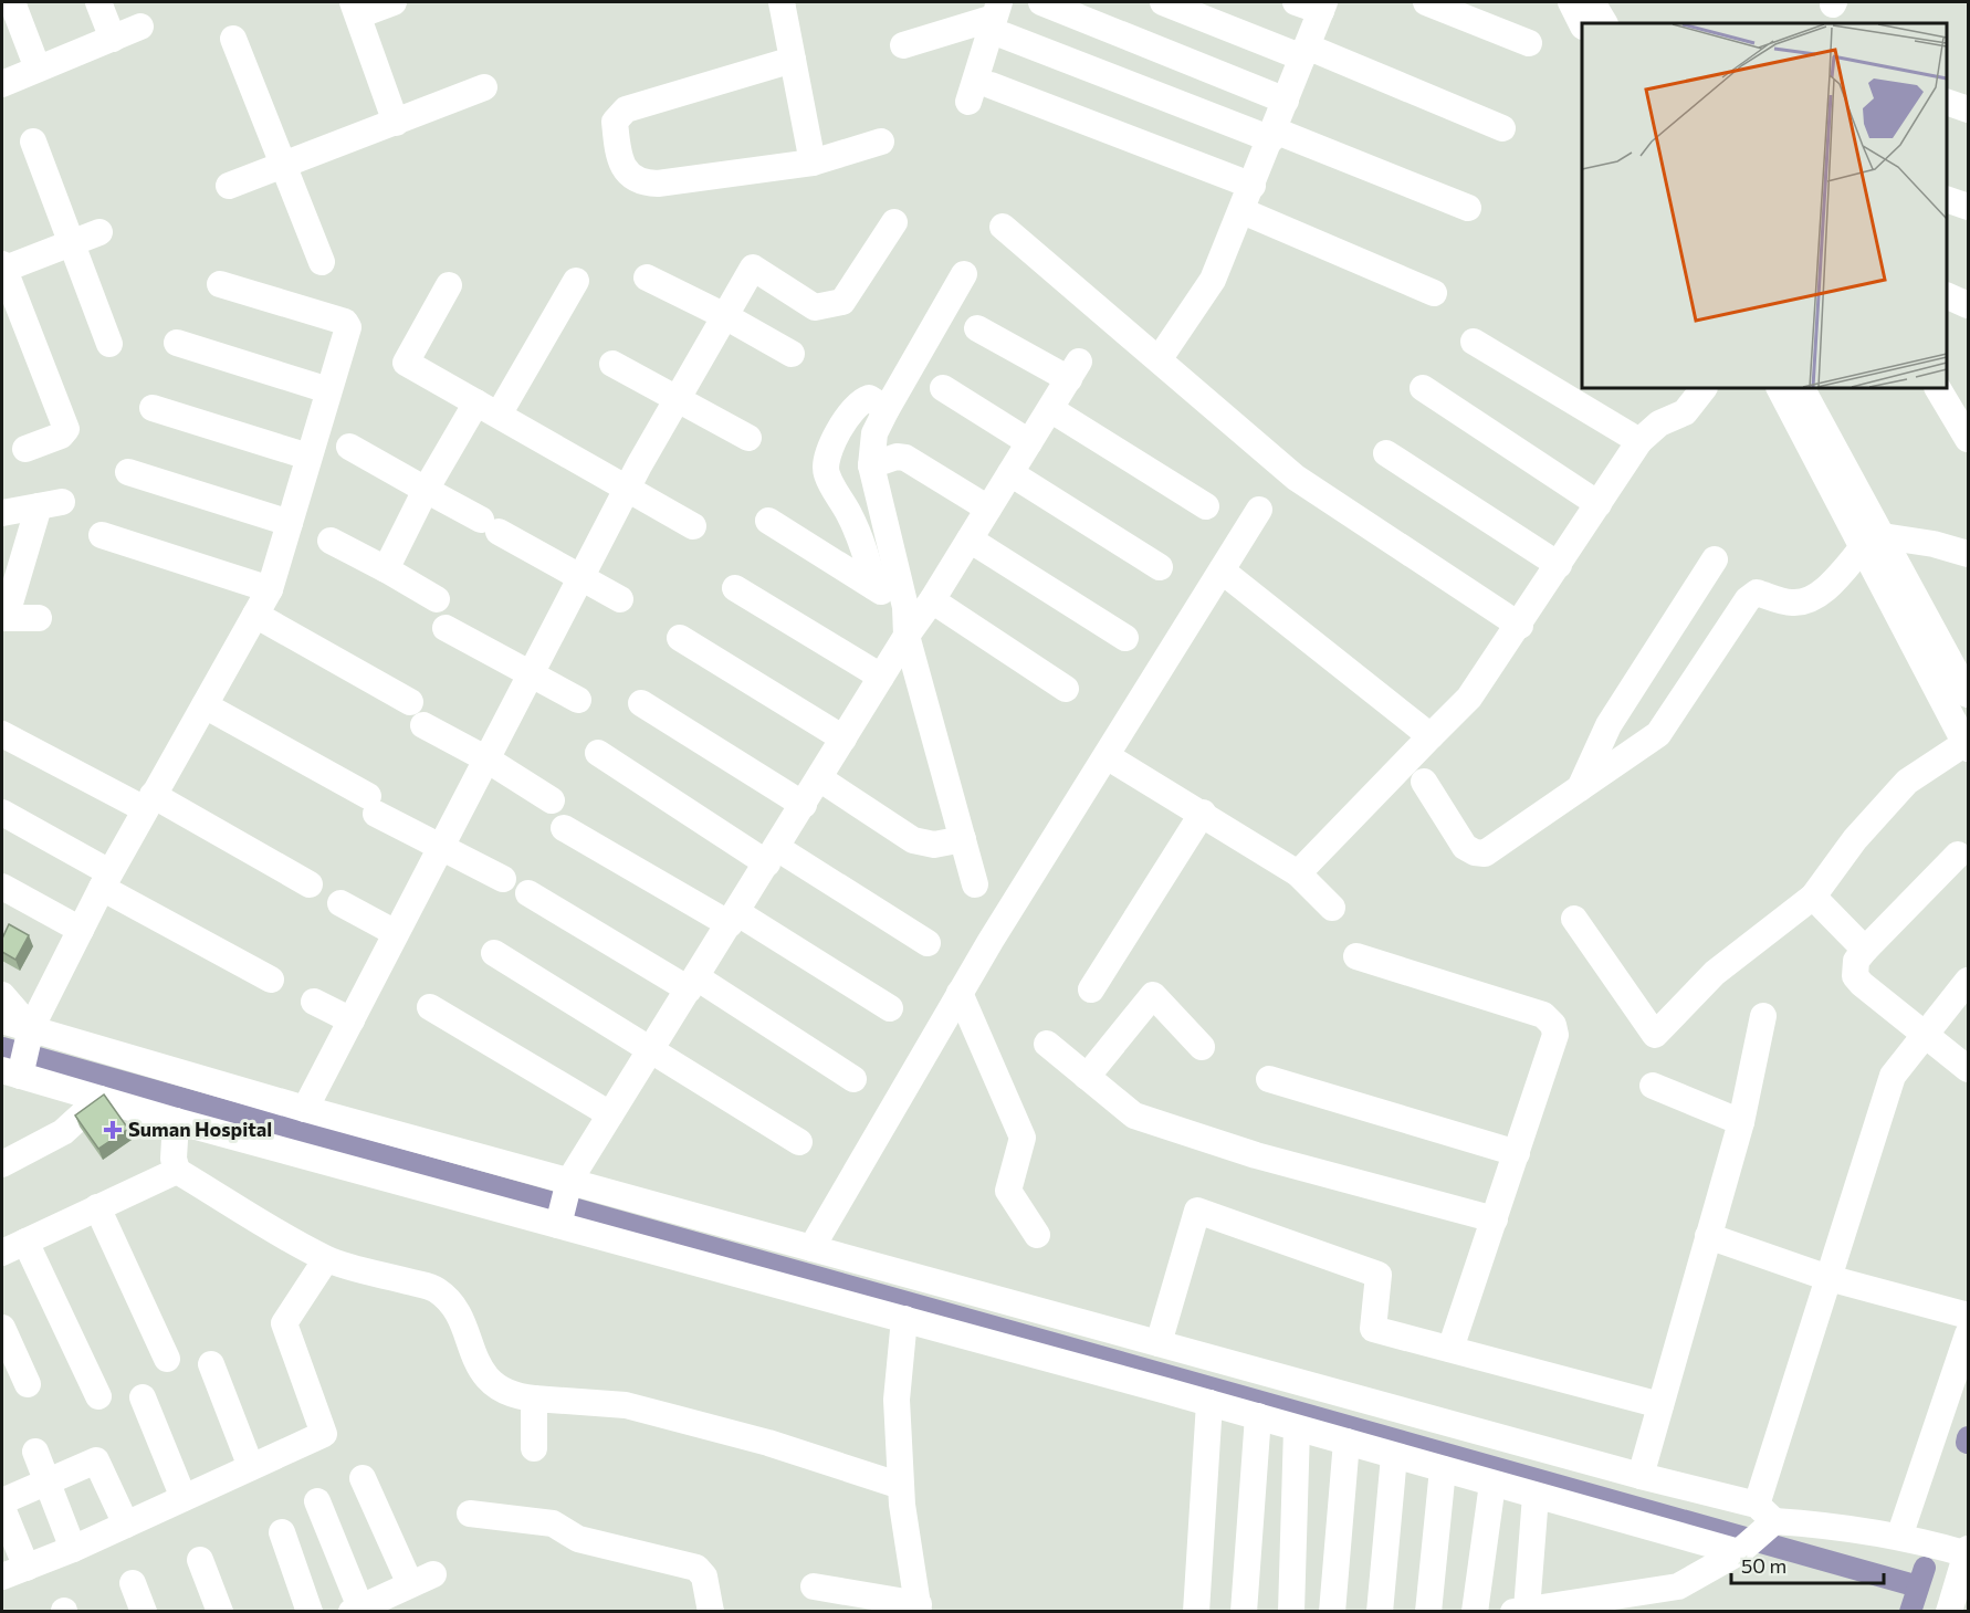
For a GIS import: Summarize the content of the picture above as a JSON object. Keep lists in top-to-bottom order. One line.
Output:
{"places":{"health":["Suman Hospital"]},"scale_bar":"50 m"}
